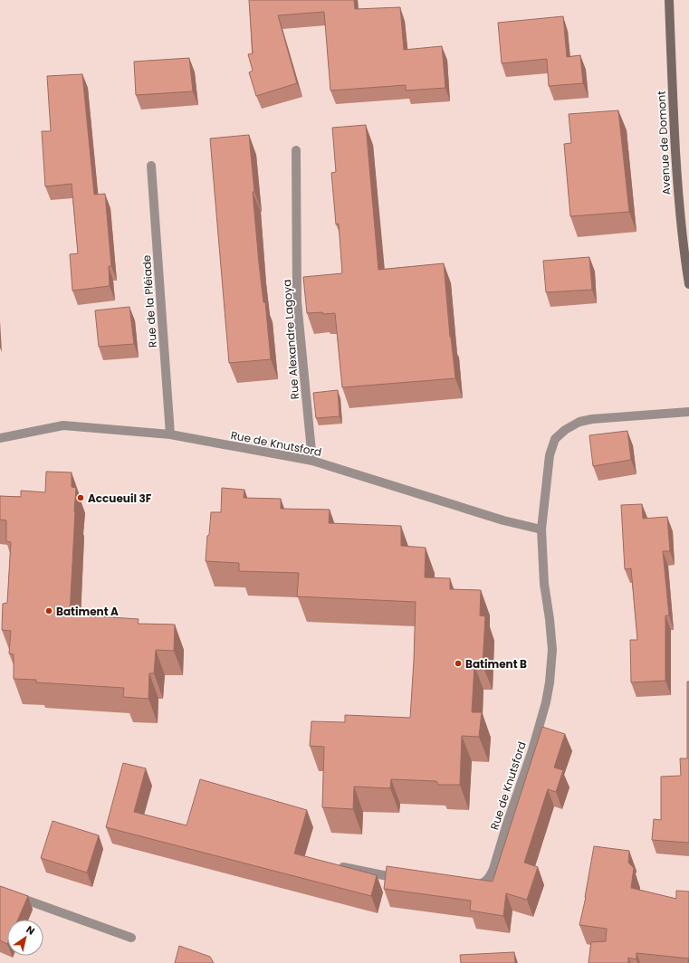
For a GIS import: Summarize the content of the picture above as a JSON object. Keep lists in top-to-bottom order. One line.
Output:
{"streets":{"main road":["Avenue de Domont"],"street":["Rue de la Pléiade","Rue Alexandre Lagoya","Rue de Knutsford"]},"crossings":[["Rue de la Pléiade","Rue de Knutsford"],["Rue Alexandre Lagoya","Rue de Knutsford"]],"places":["Accueuil 3F","Batiment A","Batiment B"],"north":"top right"}
